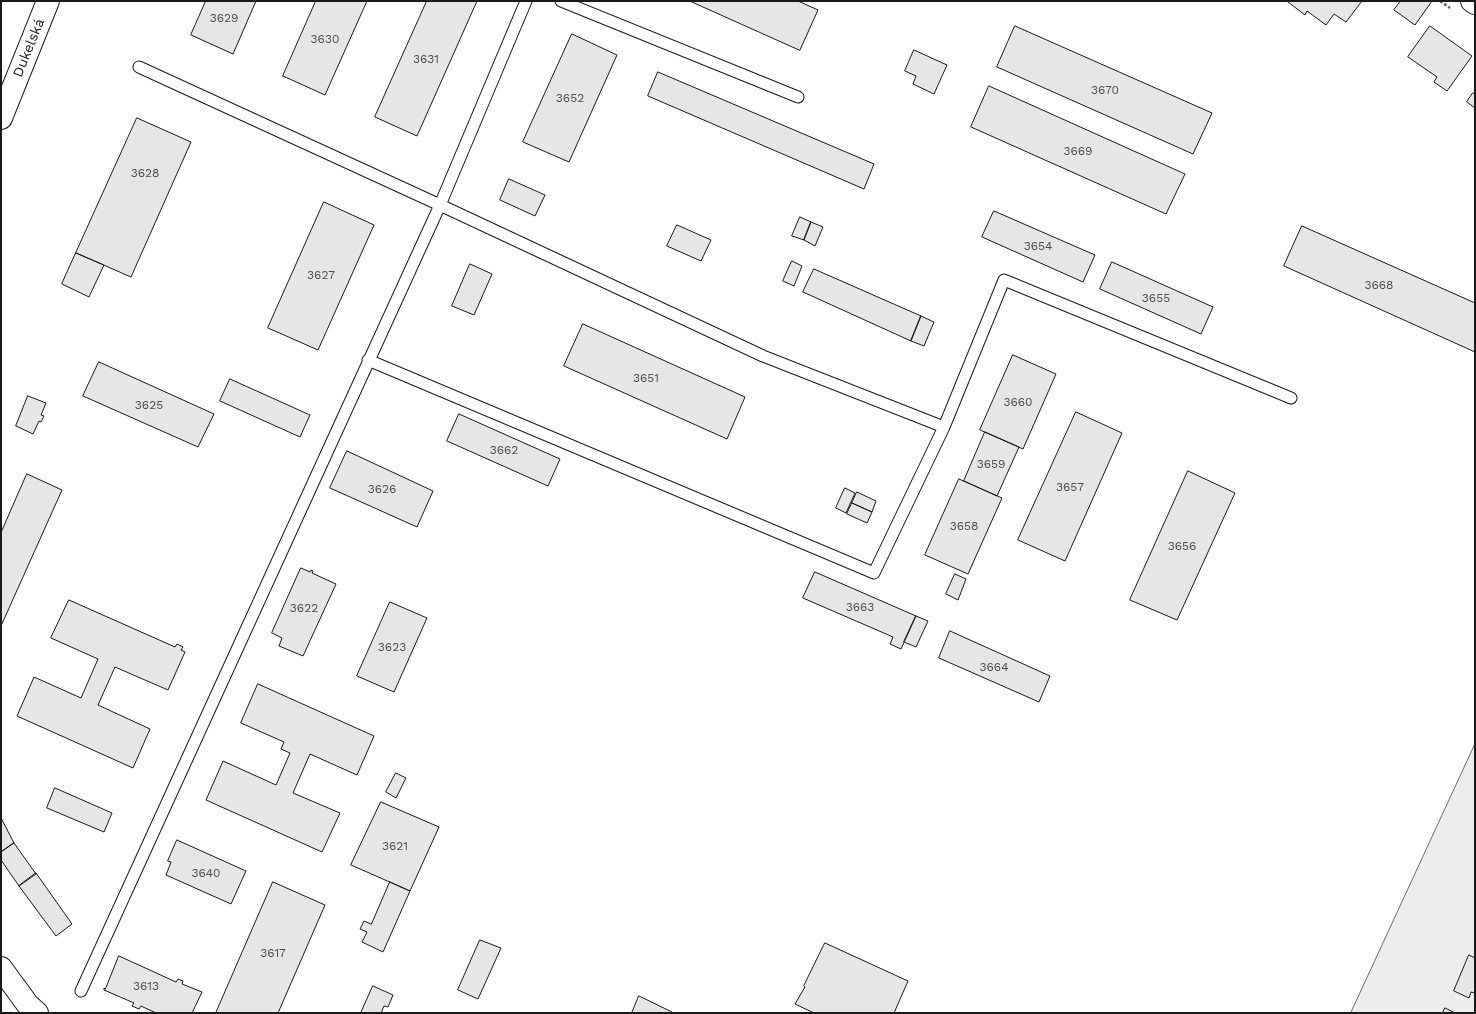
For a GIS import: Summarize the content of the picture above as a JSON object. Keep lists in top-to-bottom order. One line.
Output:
{"streets":{"main road":["Dukelská"]},"house_numbers":["3629","3630","3631","3670","3652","3669","3628","3654","3627","3668","3655","3651","3660","3625","3662","3659","3657","3626","3658","3656","3663","3622","3623","3664","3621","3640","3617","3613"]}
